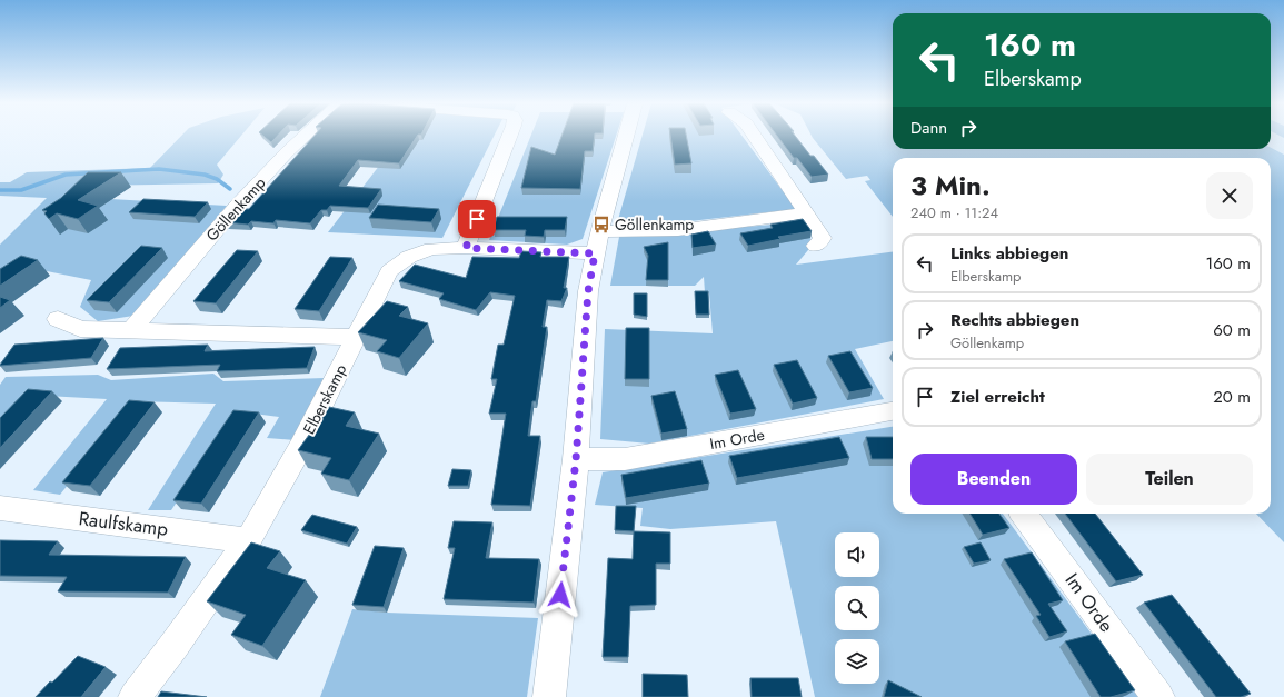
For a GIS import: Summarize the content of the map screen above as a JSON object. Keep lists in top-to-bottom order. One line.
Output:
{"streets":{"street":["Göllenkamp","Elberskamp","Im Orde","Raulfskamp"]},"crossings":[["Elberskamp","Raulfskamp"]],"places":{"bus stop":["Göllenkamp"]},"page":{"turn":["160 m","Elberskamp"],"then":"Dann","heading":["3 Min.","240 m · 11:24"],"list":[{"name":"Links abbiegen","note":"Elberskamp","value":"160 m"},{"name":"Rechts abbiegen","note":"Göllenkamp","value":"60 m"},{"name":"Ziel erreicht","value":"20 m"}],"buttons":["Beenden","Teilen"]}}
